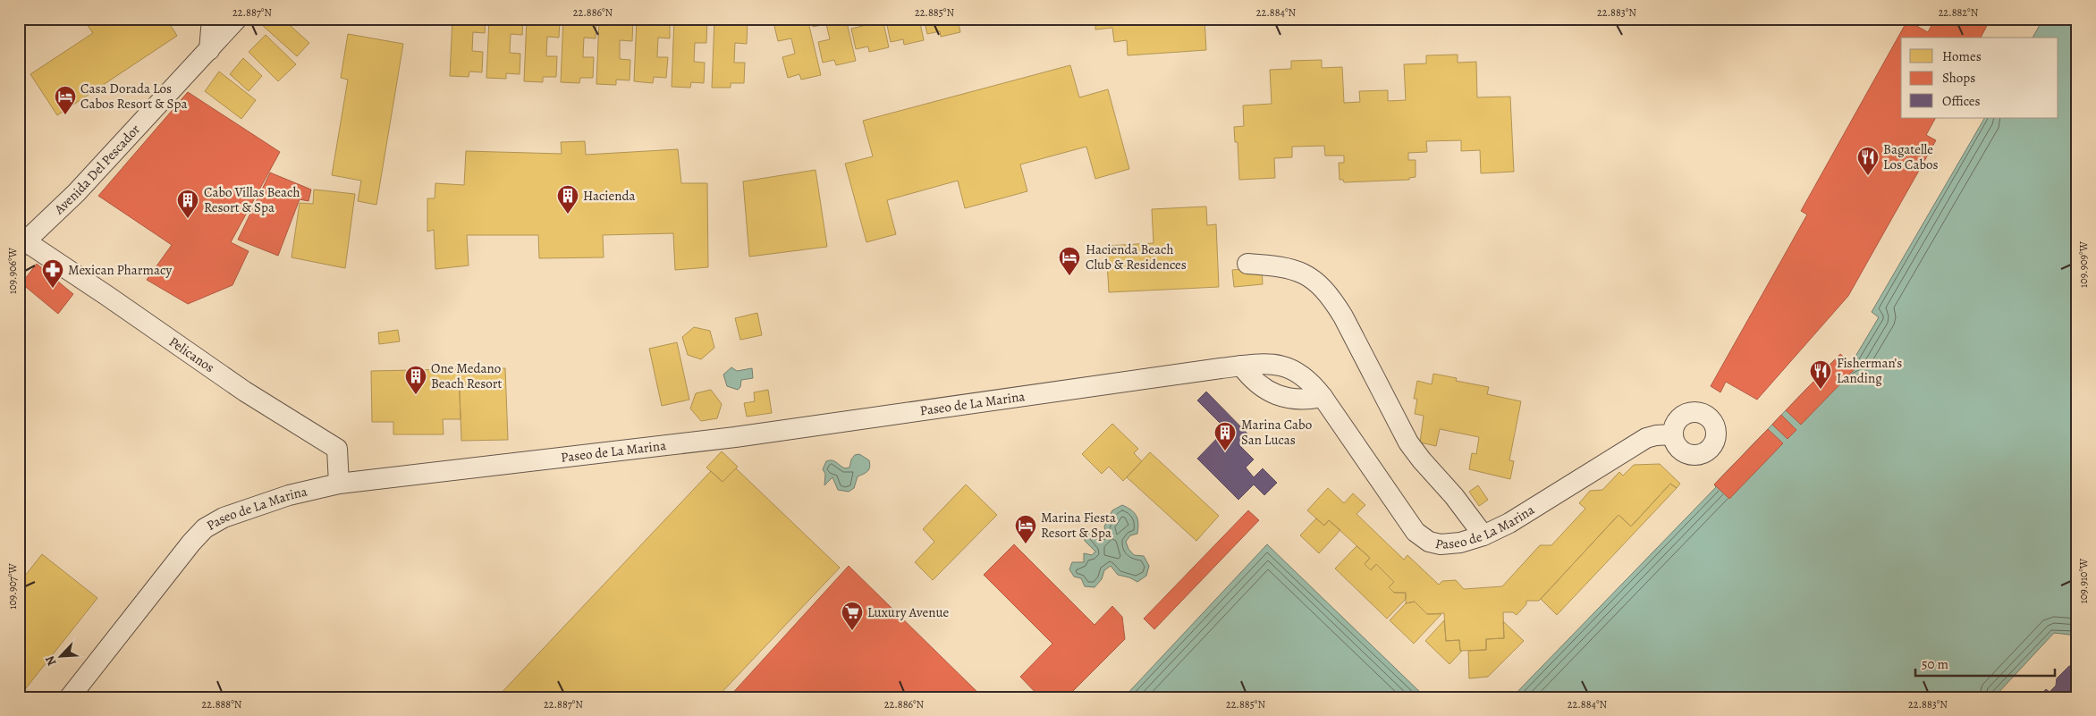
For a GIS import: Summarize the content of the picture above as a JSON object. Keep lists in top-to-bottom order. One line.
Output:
{"streets":{"street":["Avenida Del Pescador","Pelicanos","Paseo de La Marina"]},"crossings":[["Avenida Del Pescador","Pelicanos"],["Pelicanos","Paseo de La Marina"]],"places":{"hotel":["Casa Dorada Los Cabos Resort & Spa","Hacienda Beach Club & Residences","Marina Fiesta Resort & Spa"],"restaurant":["Bagatelle Los Cabos","Fisherman’s Landing"],"building":["Hacienda","Cabo Villas Beach Resort & Spa","One Medano Beach Resort","Marina Cabo San Lucas"],"pharmacy":["Mexican Pharmacy"],"supermarket":["Luxury Avenue"]},"legend":["Homes","Shops","Offices"],"scale_bar":"50 m","north":"bottom left","coordinates":["22.887°N","22.886°N","22.885°N","22.884°N","22.883°N","22.882°N","109.909°W","109.906°W","109.910°W","109.907°W","22.888°N"]}
